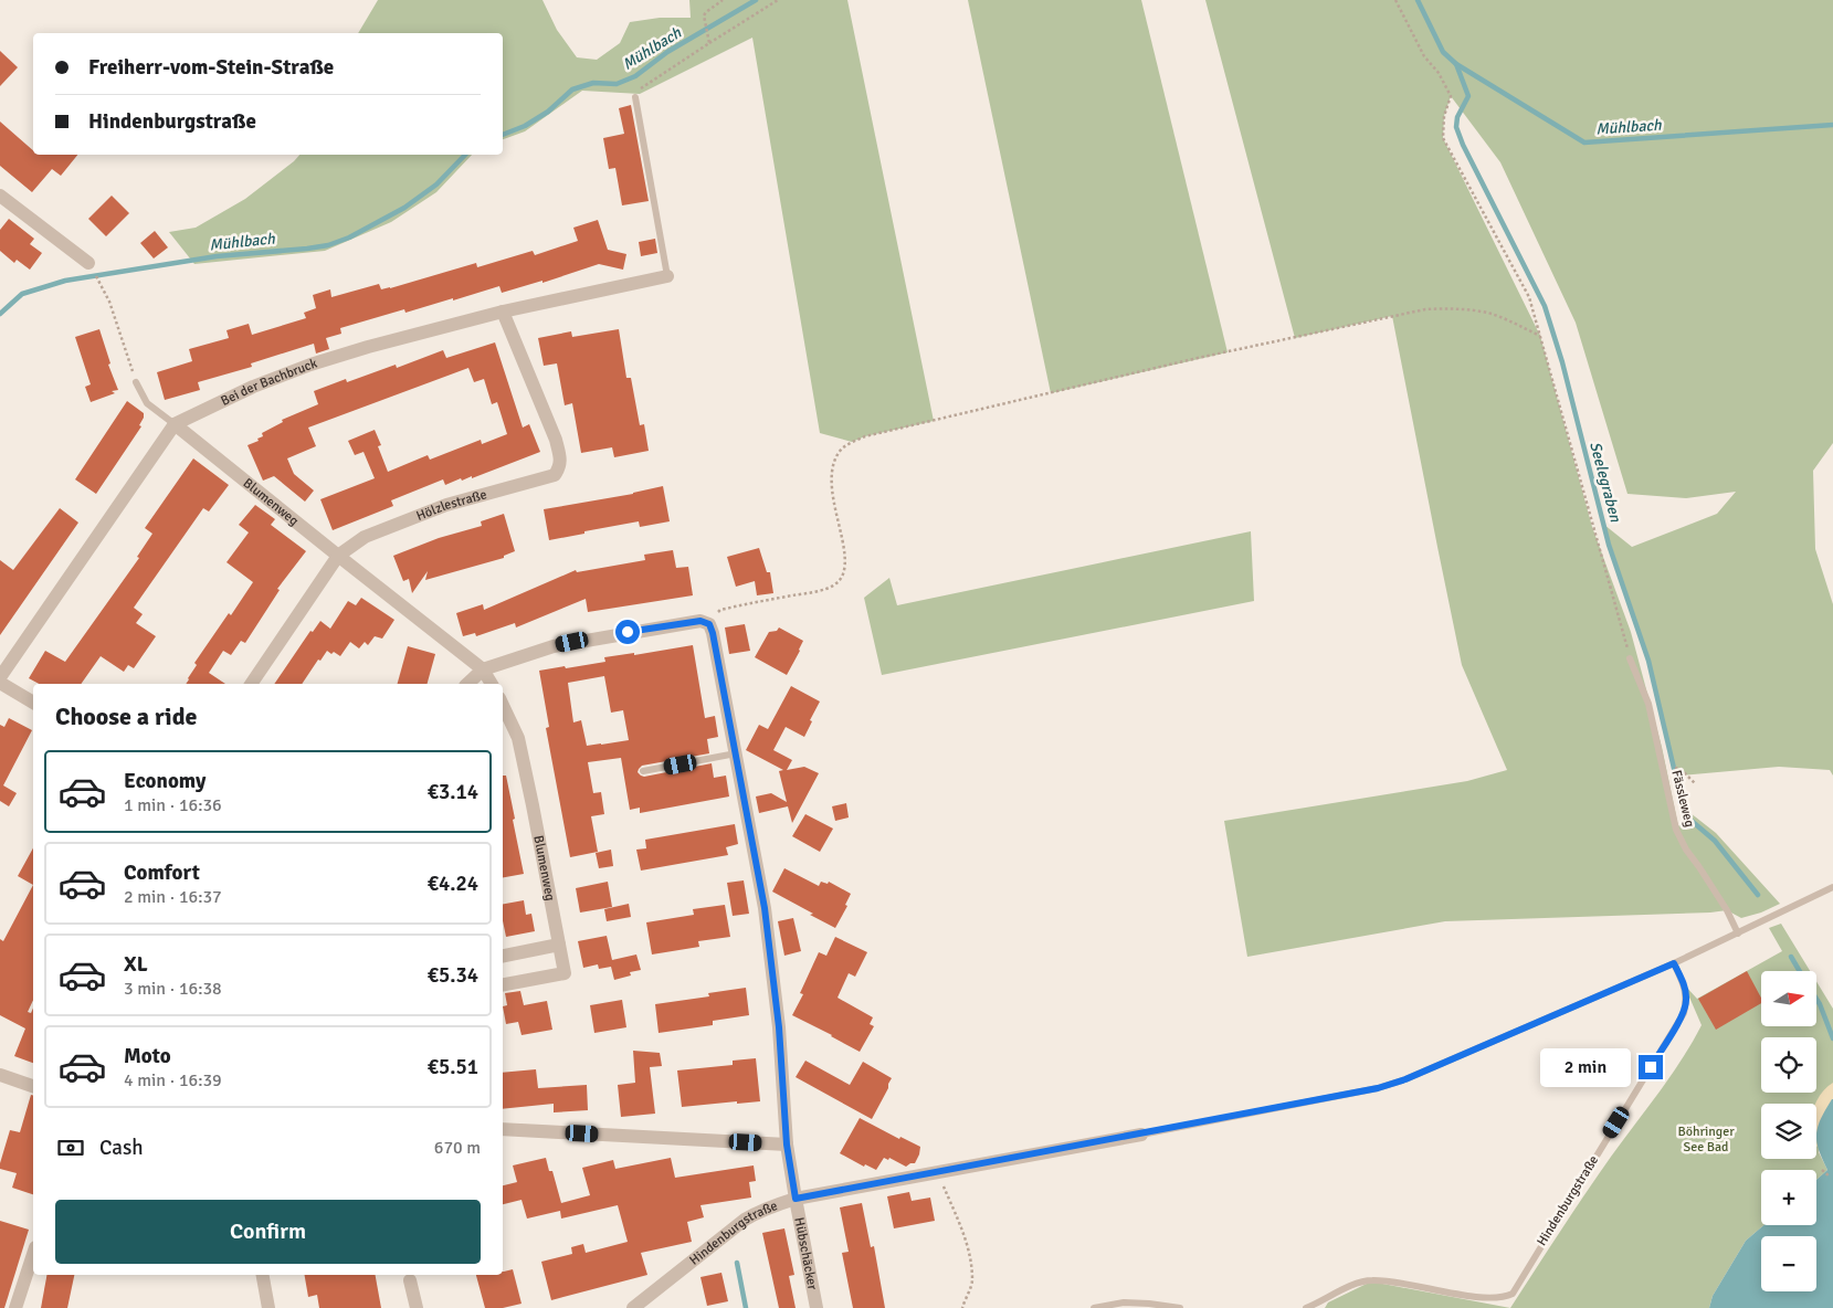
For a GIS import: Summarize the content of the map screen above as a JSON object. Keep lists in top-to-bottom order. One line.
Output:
{"streets":{"street":["Bei der Bachbruck","Blumenweg","Hölzlestraße","Hindenburgstraße","Hübschäcker"],"lane":["Fässleweg"]},"crossings":[["Bei der Bachbruck","Blumenweg"],["Bei der Bachbruck","Hölzlestraße"],["Blumenweg","Hölzlestraße"],["Hindenburgstraße","Hübschäcker"]],"water":["Mühlbach","Seelegraben"],"parks":["Böhringer See Bad"],"north":"right","page":{"banner":["Freiherr-vom-Stein-Straße","Hindenburgstraße"],"heading":"Choose a ride","list":[{"name":"Economy","note":"1 min · 16:36","value":"€3.14"},{"name":"Comfort","note":"2 min · 16:37","value":"€4.24"},{"name":"XL","note":"3 min · 16:38","value":"€5.34"},{"name":"Moto","note":"4 min · 16:39","value":"€5.51"}],"map_buttons":["+","−"],"bubble":"2 min","pay":["Cash","670 m"],"buttons":"Confirm"}}
